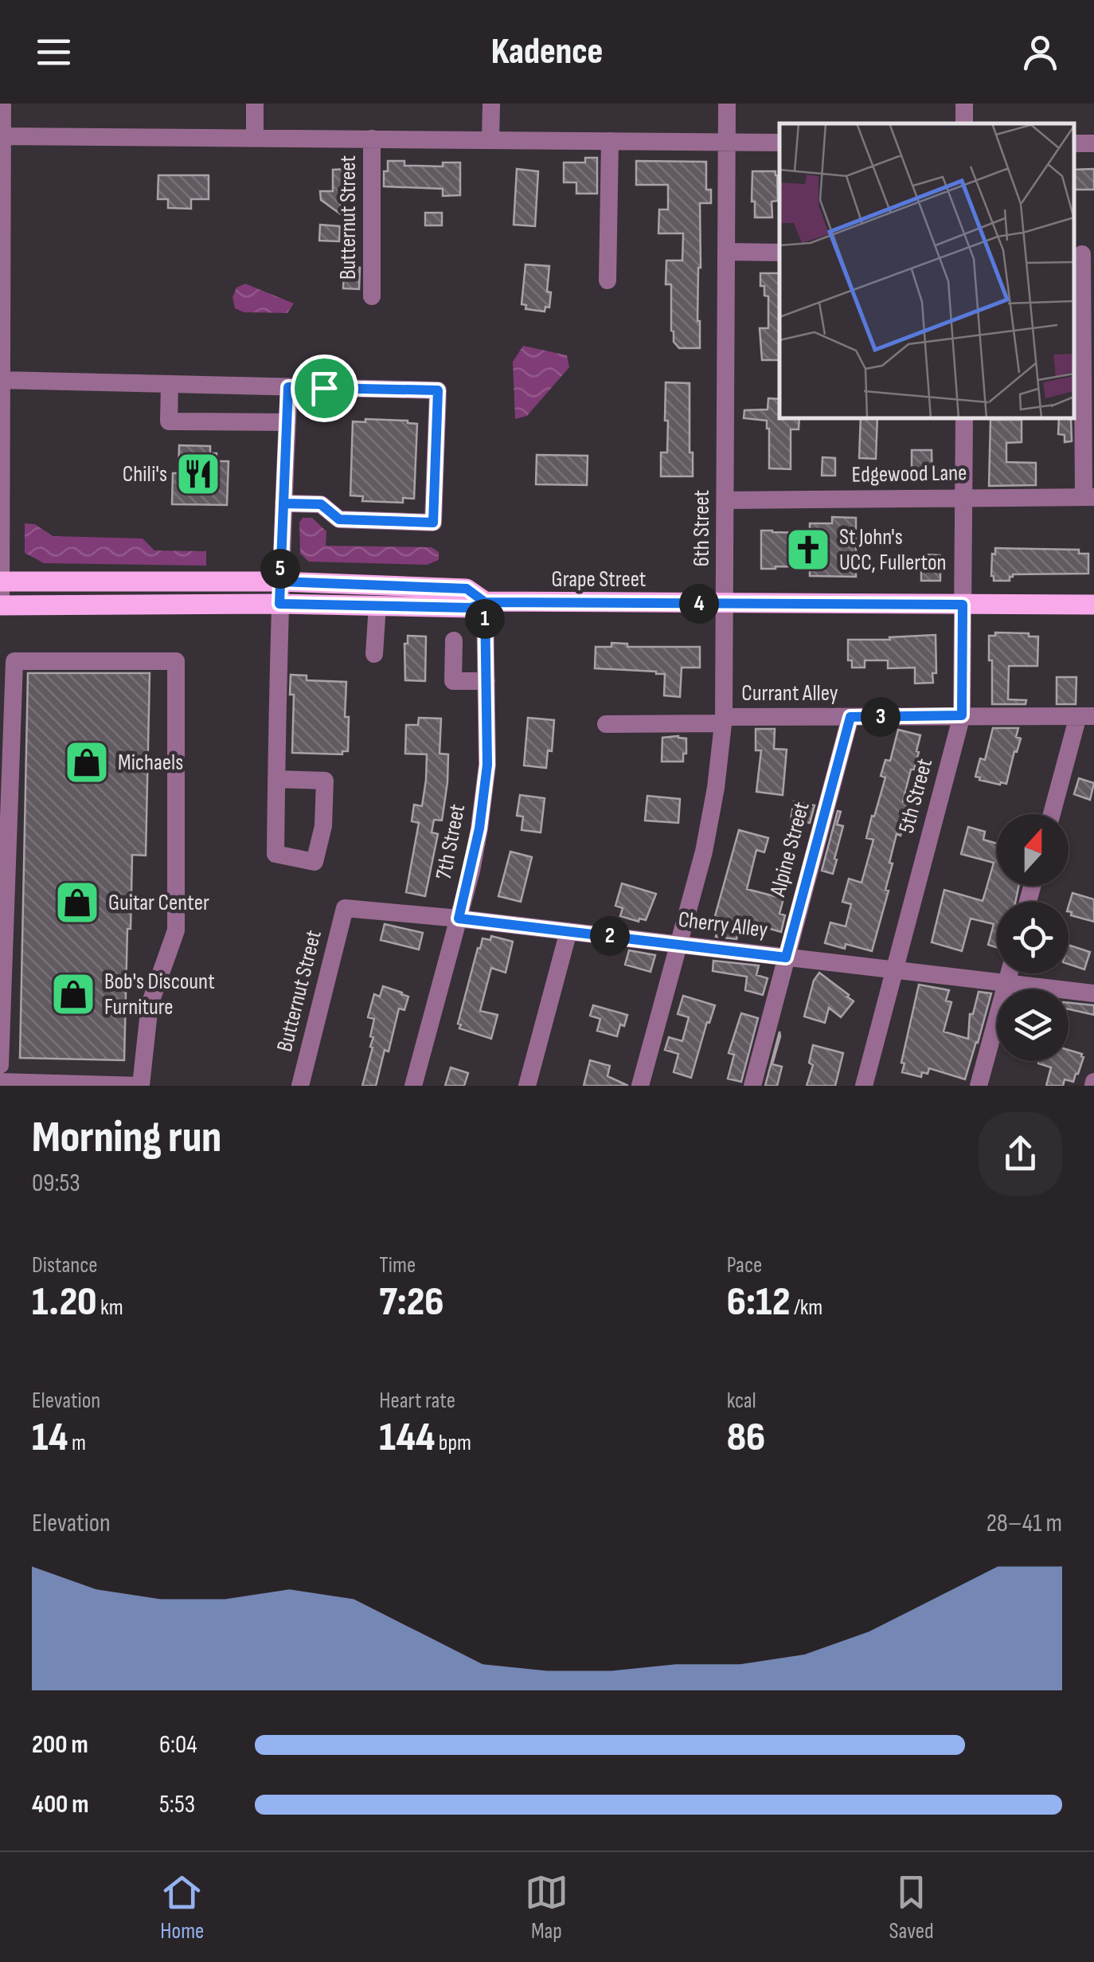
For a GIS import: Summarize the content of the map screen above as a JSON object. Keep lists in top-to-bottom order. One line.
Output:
{"streets":{"main road":["Grape Street"],"street":["Butternut Street","Edgewood Lane","6th Street","Currant Alley","5th Street","7th Street","Alpine Street","Cherry Alley"]},"crossings":[["Butternut Street","Cherry Alley"],["Edgewood Lane","6th Street"],["Edgewood Lane","5th Street"],["6th Street","Grape Street"],["6th Street","Currant Alley"],["6th Street","Cherry Alley"],["Grape Street","5th Street"],["Grape Street","7th Street"],["Currant Alley","5th Street"],["Currant Alley","Alpine Street"],["5th Street","Cherry Alley"],["7th Street","Cherry Alley"],["Alpine Street","Cherry Alley"]],"places":{"restaurant":["Chili's"],"church":["St John's UCC, Fullerton"],"shop":["Michaels","Guitar Center","Bob's Discount Furniture"]},"north":"top","page":{"header":"Kadence","pins":["5","4","1","3","2"],"heading":["Morning run","09:53"],"stats":[["Distance","1.20 km"],["Time","7:26"],["Pace","6:12 /km"],["Elevation","14 m"],["Heart rate","144 bpm"],["kcal","86"]],"chart":["Elevation","28–41 m"],"list":[{"name":"200 m","note":"6:04"},{"name":"400 m","note":"5:53"}],"tabs":["Home","Map","Saved"]}}
